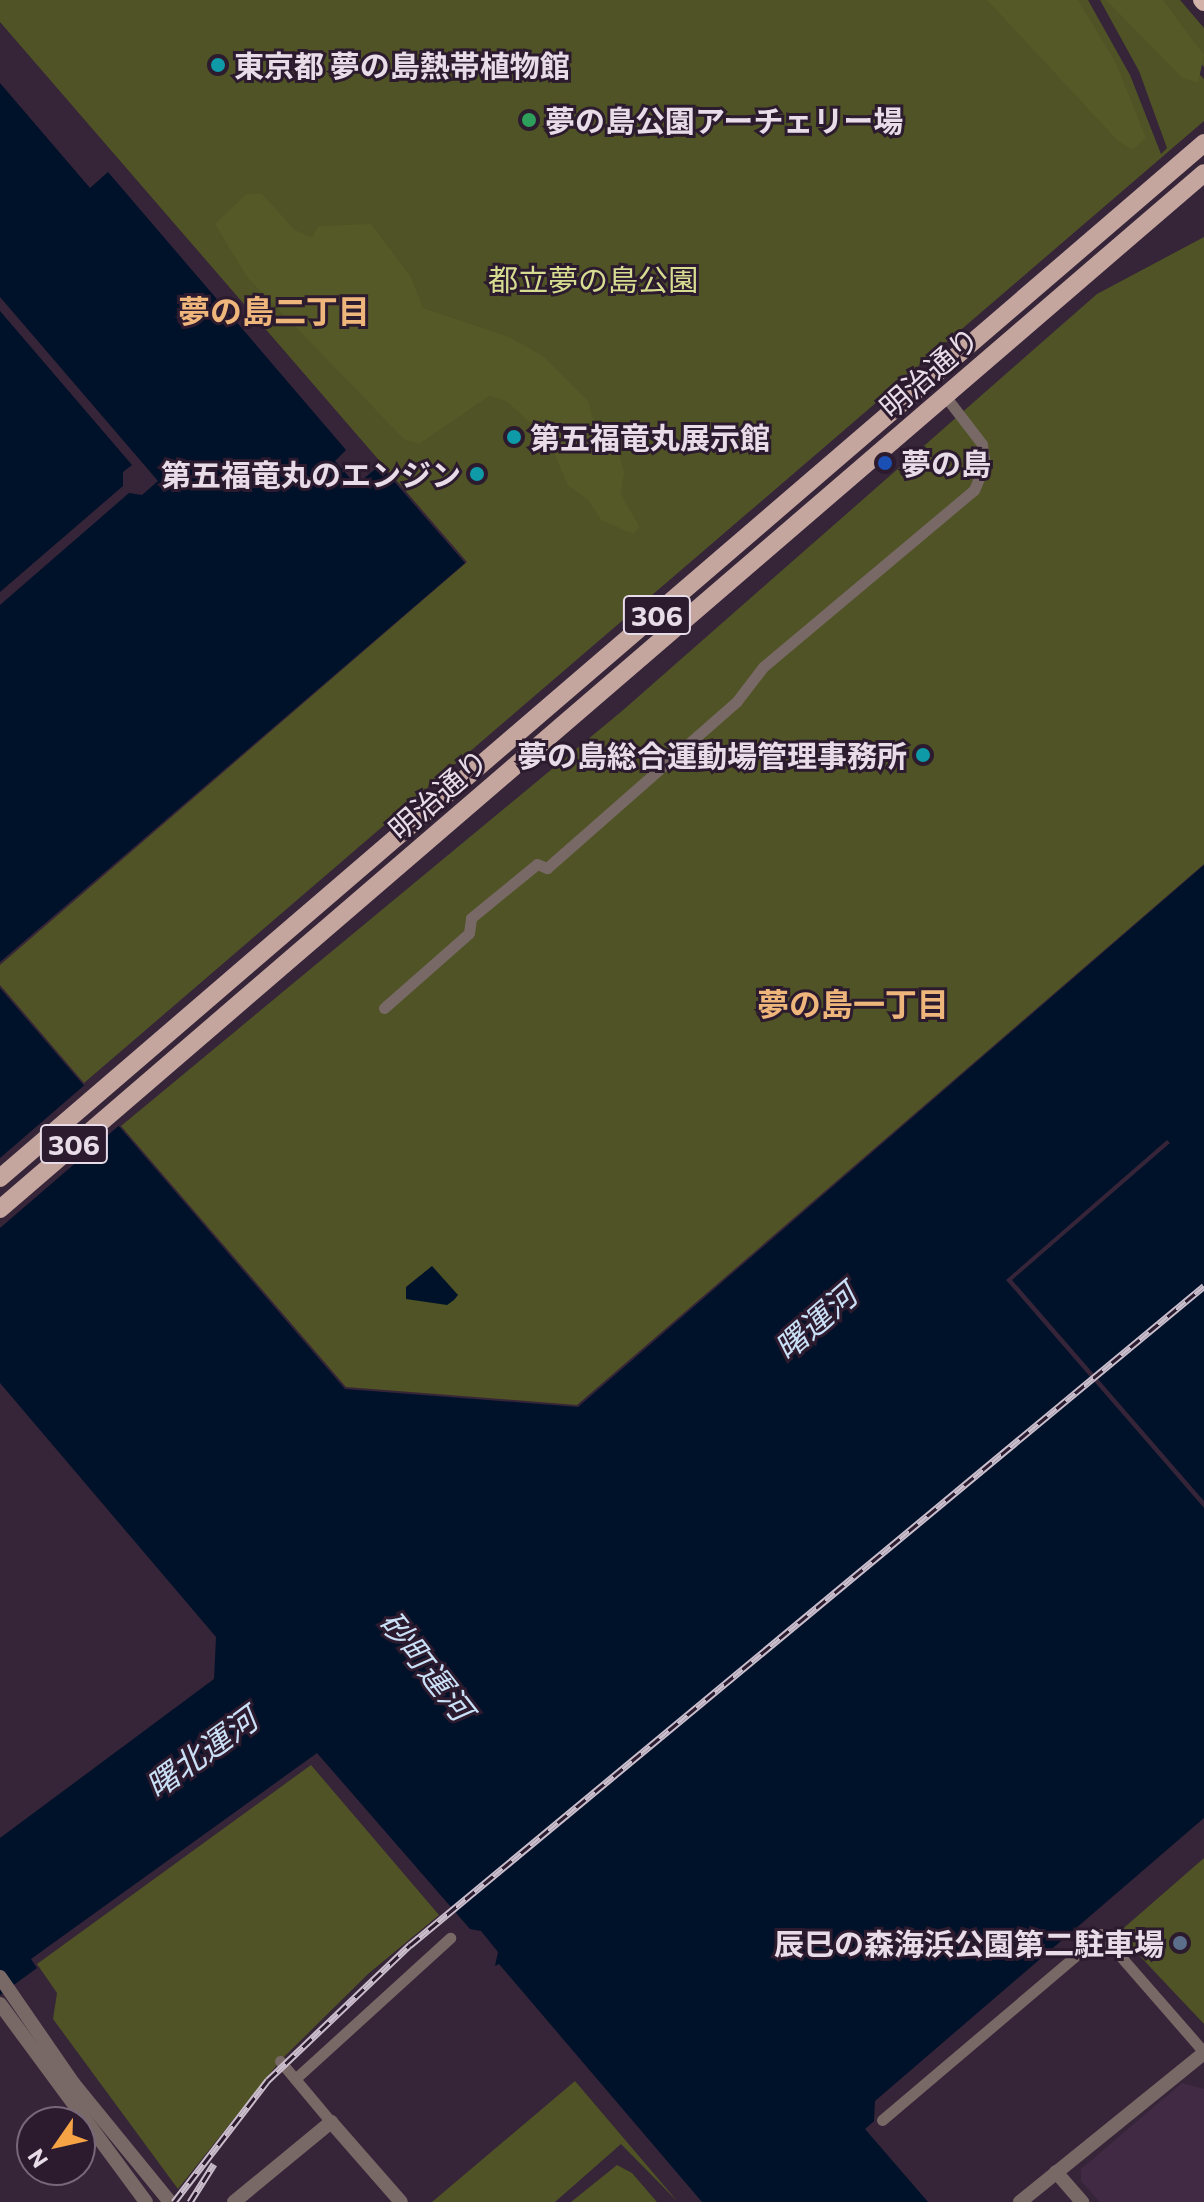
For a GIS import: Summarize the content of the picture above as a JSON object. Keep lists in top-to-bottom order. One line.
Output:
{"streets":{"main road":["明治通り","306"]},"districts":["夢の島二丁目","夢の島一丁目"],"water":["曙運河","砂町運河","曙北運河"],"parks":["都立夢の島公園"],"places":["東京都 夢の島熱帯植物館","夢の島公園アーチェリー場","第五福竜丸展示館","夢の島","第五福竜丸のエンジン","夢の島総合運動場管理事務所","辰巳の森海浜公園第二駐車場"],"north":"bottom left"}
